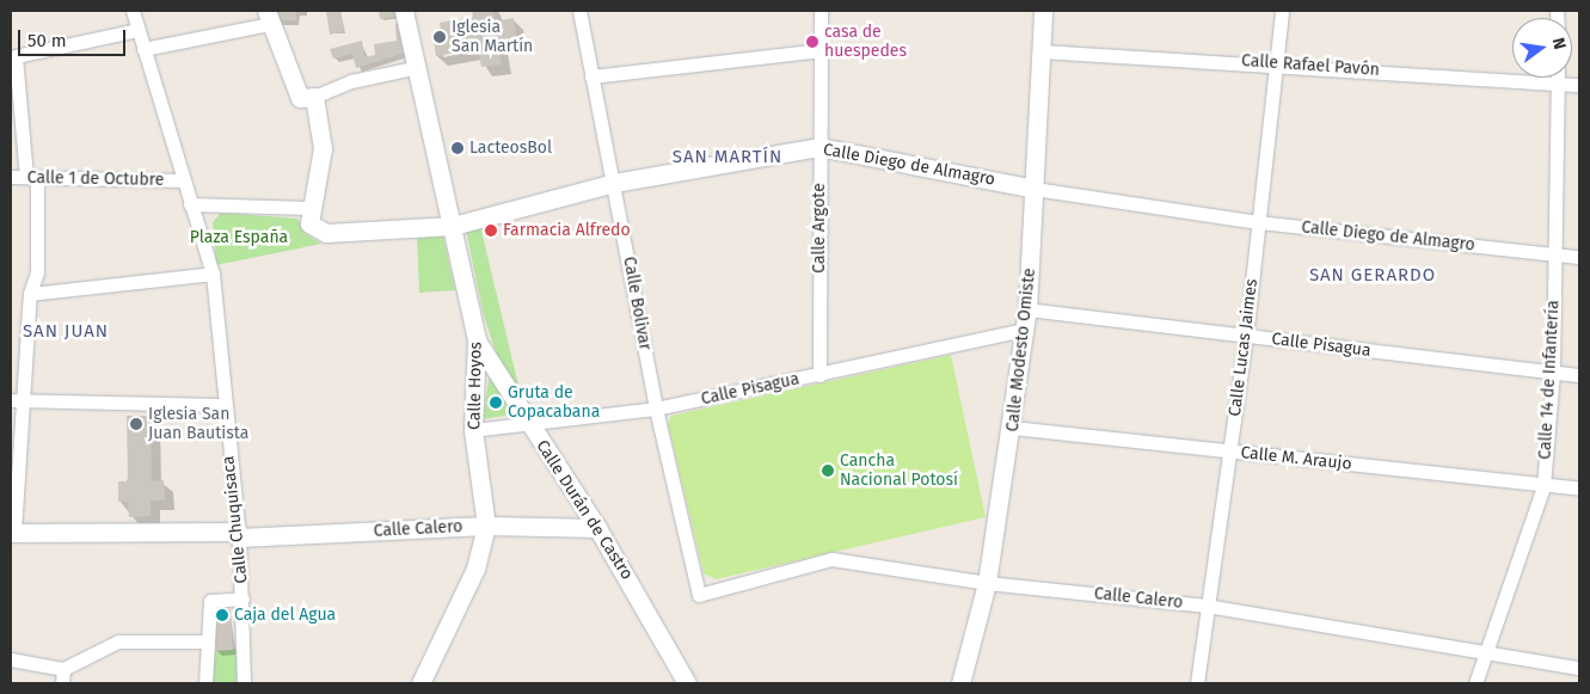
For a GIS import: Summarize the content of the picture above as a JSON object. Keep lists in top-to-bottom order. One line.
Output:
{"streets":{"main road":["Calle Diego de Almagro","Calle Modesto Omiste","Calle Hoyos","Calle Durán de Castro","Calle Calero"],"street":["Calle Rafael Pavón","Calle 1 de Octubre","Calle Argote","Calle Bolivar","Calle Pisagua","Calle Lucas Jaimes","Calle 14 de Infantería","Calle M. Araujo","Calle Chuquisaca"]},"crossings":[["Calle Rafael Pavón","Calle Lucas Jaimes"],["Calle Rafael Pavón","Calle Modesto Omiste"],["Calle Rafael Pavón","Calle 14 de Infantería"],["Calle Diego de Almagro","Calle Argote"],["Calle Diego de Almagro","Calle Bolivar"],["Calle Diego de Almagro","Calle Lucas Jaimes"],["Calle Diego de Almagro","Calle Modesto Omiste"],["Calle Diego de Almagro","Calle 14 de Infantería"],["Calle Diego de Almagro","Calle Hoyos"],["Calle 1 de Octubre","Calle Chuquisaca"],["Calle Argote","Calle Pisagua"],["Calle Bolivar","Calle Pisagua"],["Calle Bolivar","Calle Calero"],["Calle Pisagua","Calle Lucas Jaimes"],["Calle Pisagua","Calle Modesto Omiste"],["Calle Pisagua","Calle 14 de Infantería"],["Calle Pisagua","Calle Hoyos"],["Calle Pisagua","Calle Durán de Castro"],["Calle Lucas Jaimes","Calle M. Araujo"],["Calle Lucas Jaimes","Calle Calero"],["Calle Modesto Omiste","Calle M. Araujo"],["Calle Modesto Omiste","Calle Calero"],["Calle 14 de Infantería","Calle M. Araujo"],["Calle 14 de Infantería","Calle Calero"],["Calle Hoyos","Calle Durán de Castro"],["Calle Hoyos","Calle Calero"],["Calle Durán de Castro","Calle Calero"],["Calle Chuquisaca","Calle Calero"]],"districts":["SAN MARTÍN","SAN GERARDO","SAN JUAN"],"parks":["Plaza España"],"places":["Iglesia San Martín","casa de huespedes","LacteosBol","Farmacia Alfredo","Gruta de Copacabana","Iglesia San Juan Bautista","Cancha Nacional Potosí","Caja del Agua"],"scale_bar":"50 m","north":"right"}
